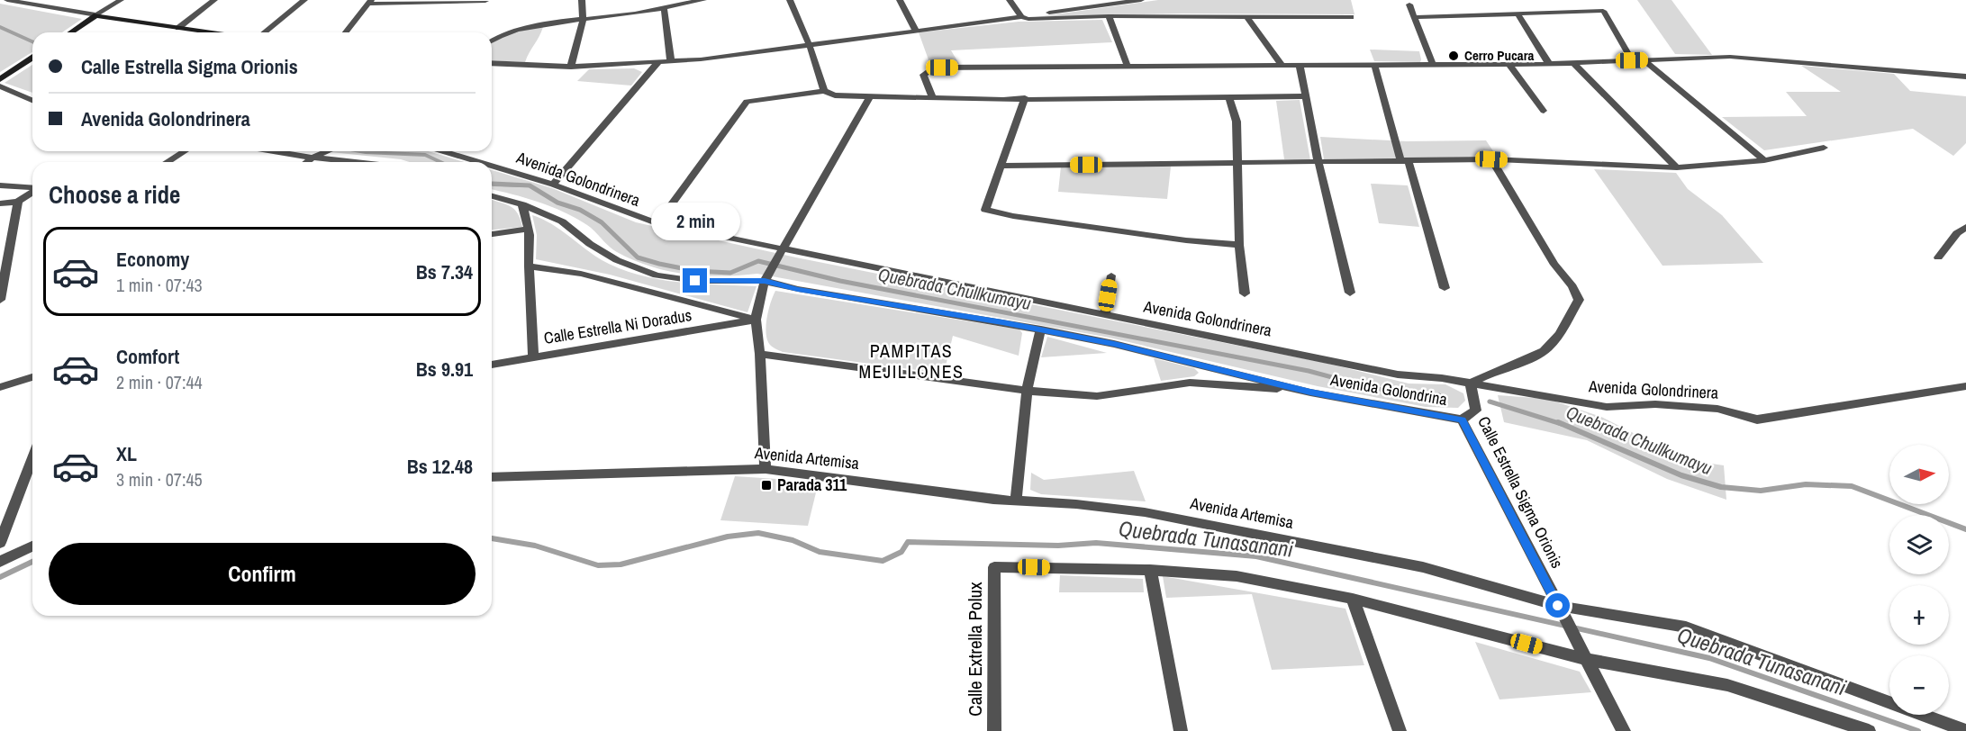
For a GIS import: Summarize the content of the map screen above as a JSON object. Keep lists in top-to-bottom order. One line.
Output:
{"streets":{"street":["Avenida Golondrinera","Calle Estrella Ni Doradus","Avenida Golondrina","Avenida Artemisa","Calle Estrella Sigma Orionis","Calle Extrella Polux"]},"crossings":[["Avenida Golondrinera","Calle Estrella Sigma Orionis"],["Avenida Golondrina","Calle Estrella Sigma Orionis"],["Avenida Artemisa","Calle Estrella Sigma Orionis"]],"districts":["PAMPITAS MEJILLONES"],"water":["Quebrada Chullkumayu","Quebrada Tunasanani"],"places":{"other":["Cerro Pucara"],"transit":["Parada 311"]},"north":"right","page":{"banner":["Calle Estrella Sigma Orionis","Avenida Golondrinera"],"heading":"Choose a ride","bubble":"2 min","list":[{"name":"Economy","note":"1 min · 07:43","value":"Bs 7.34"},{"name":"Comfort","note":"2 min · 07:44","value":"Bs 9.91"},{"name":"XL","note":"3 min · 07:45","value":"Bs 12.48"}],"map_buttons":["+","−"],"buttons":"Confirm"}}
